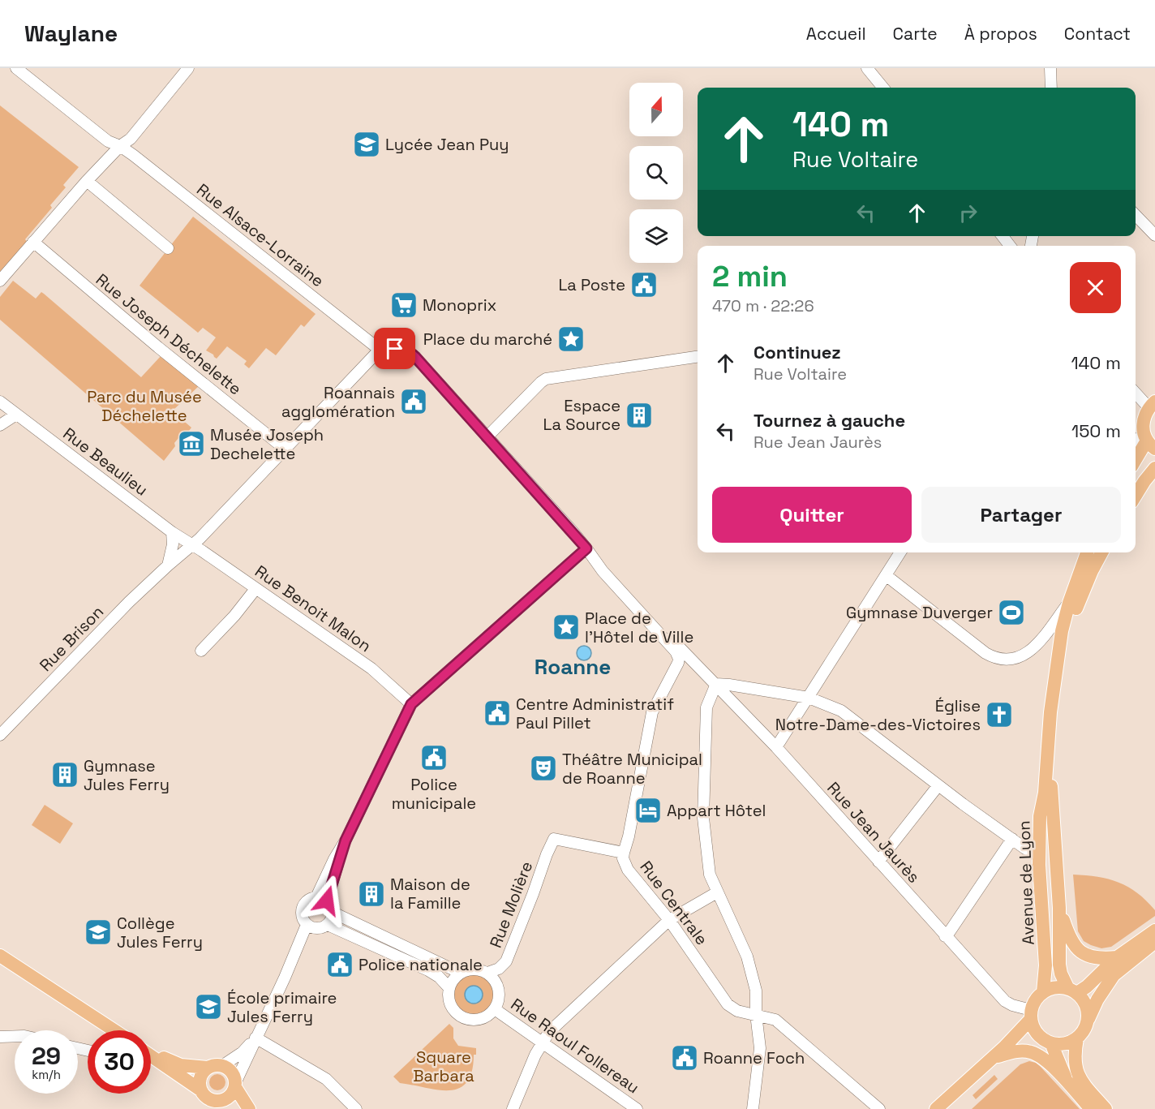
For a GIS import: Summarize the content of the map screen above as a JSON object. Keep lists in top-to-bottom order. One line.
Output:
{"streets":{"main road":["Avenue de Lyon"],"street":["Rue Alsace-Lorraine","Rue Joseph Déchelette","Rue Beaulieu","Rue Benoit Malon","Rue Brison","Rue Jean Jaurès","Rue Centrale","Rue Molière","Rue Raoul Follereau"]},"crossings":[["Rue Alsace-Lorraine","Rue Brison"],["Rue Alsace-Lorraine","Rue Jean Jaurès"],["Rue Joseph Déchelette","Rue Brison"],["Rue Beaulieu","Rue Benoit Malon"],["Rue Beaulieu","Rue Brison"],["Rue Benoit Malon","Rue Brison"],["Rue Brison","Rue Jean Jaurès"],["Rue Jean Jaurès","Avenue de Lyon"],["Rue Centrale","Rue Molière"],["Rue Molière","Rue Raoul Follereau"]],"districts":["Roanne"],"parks":["Parc du Musée Déchelette","Square Barbara"],"places":{"school or university":["Lycée Jean Puy","Collège Jules Ferry","École primaire Jules Ferry"],"public building":["La Poste","Roannais agglomération","Centre Administratif Paul Pillet","Police municipale","Police nationale","Roanne Foch"],"supermarket":["Monoprix"],"place":["Place du marché","Place de l'Hôtel de Ville"],"building":["Espace La Source","Gymnase Jules Ferry","Maison de la Famille"],"museum":["Musée Joseph Dechelette"],"sports":["Gymnase Duverger"],"church":["Église Notre-Dame-des-Victoires"],"theatre":["Théâtre Municipal de Roanne"],"hotel":["Appart Hôtel"]},"north":"top","page":{"header":"Waylane","nav":["Accueil","Carte","À propos","Contact"],"turn":["140 m","Rue Voltaire"],"heading":["2 min","470 m · 22:26"],"list":[{"name":"Continuez","note":"Rue Voltaire","value":"140 m"},{"name":"Tournez à gauche","note":"Rue Jean Jaurès","value":"150 m"}],"buttons":["Quitter","Partager"],"speed":"29 km/h","limit":"30"}}
